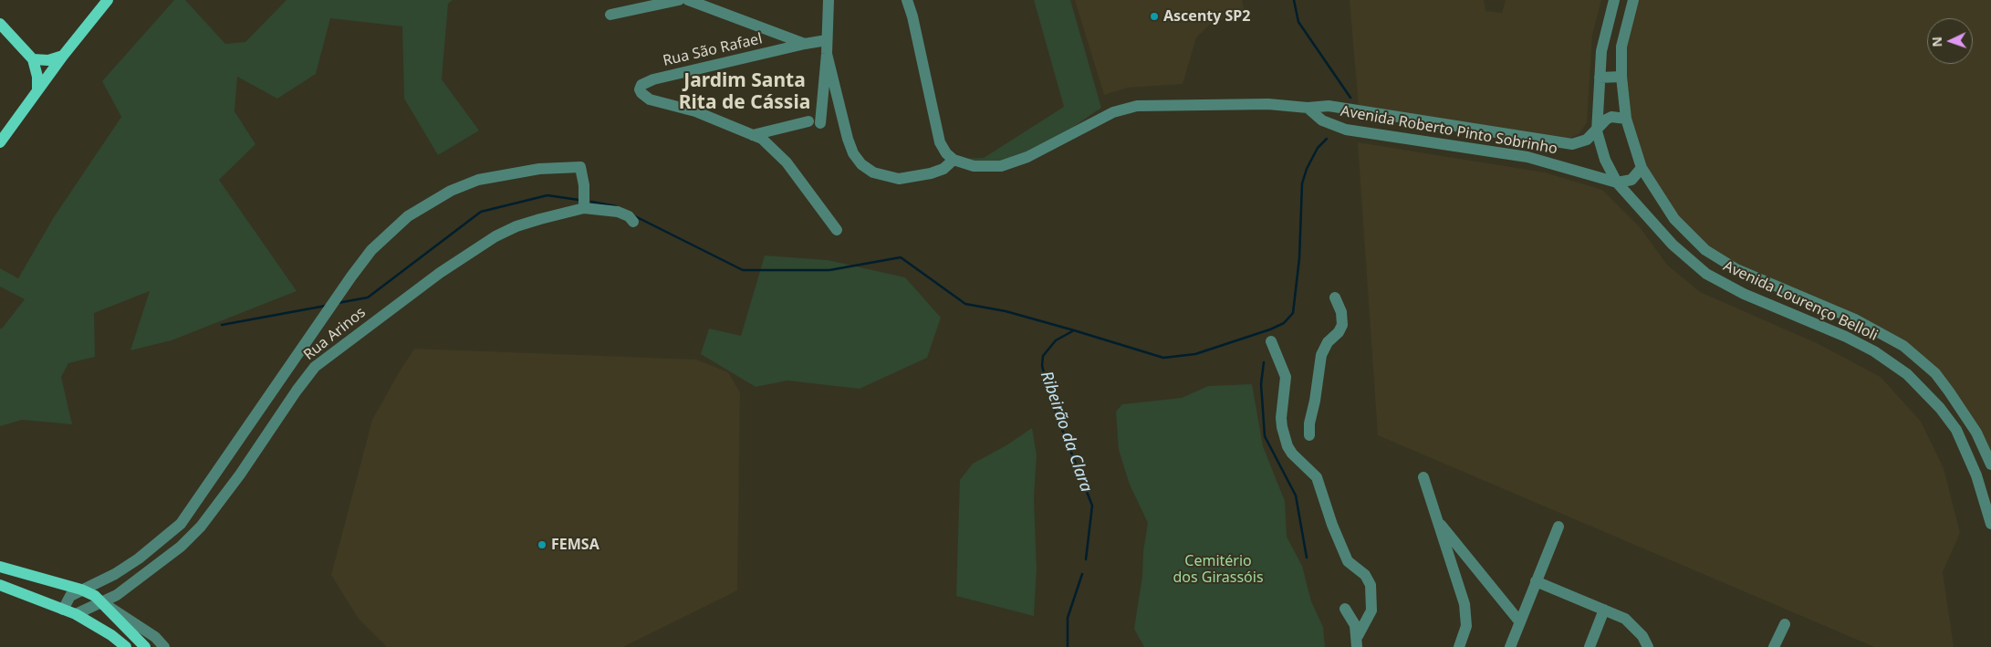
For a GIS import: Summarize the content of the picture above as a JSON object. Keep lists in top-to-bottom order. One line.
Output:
{"streets":{"street":["Rua São Rafael","Avenida Roberto Pinto Sobrinho","Avenida Lourenço Belloli","Rua Arinos"]},"crossings":[["Avenida Roberto Pinto Sobrinho","Avenida Lourenço Belloli"]],"districts":["Jardim Santa Rita de Cássia"],"water":["Ribeirão da Clara"],"parks":["Cemitério dos Girassóis"],"places":["Ascenty SP2","FEMSA"],"north":"left"}
